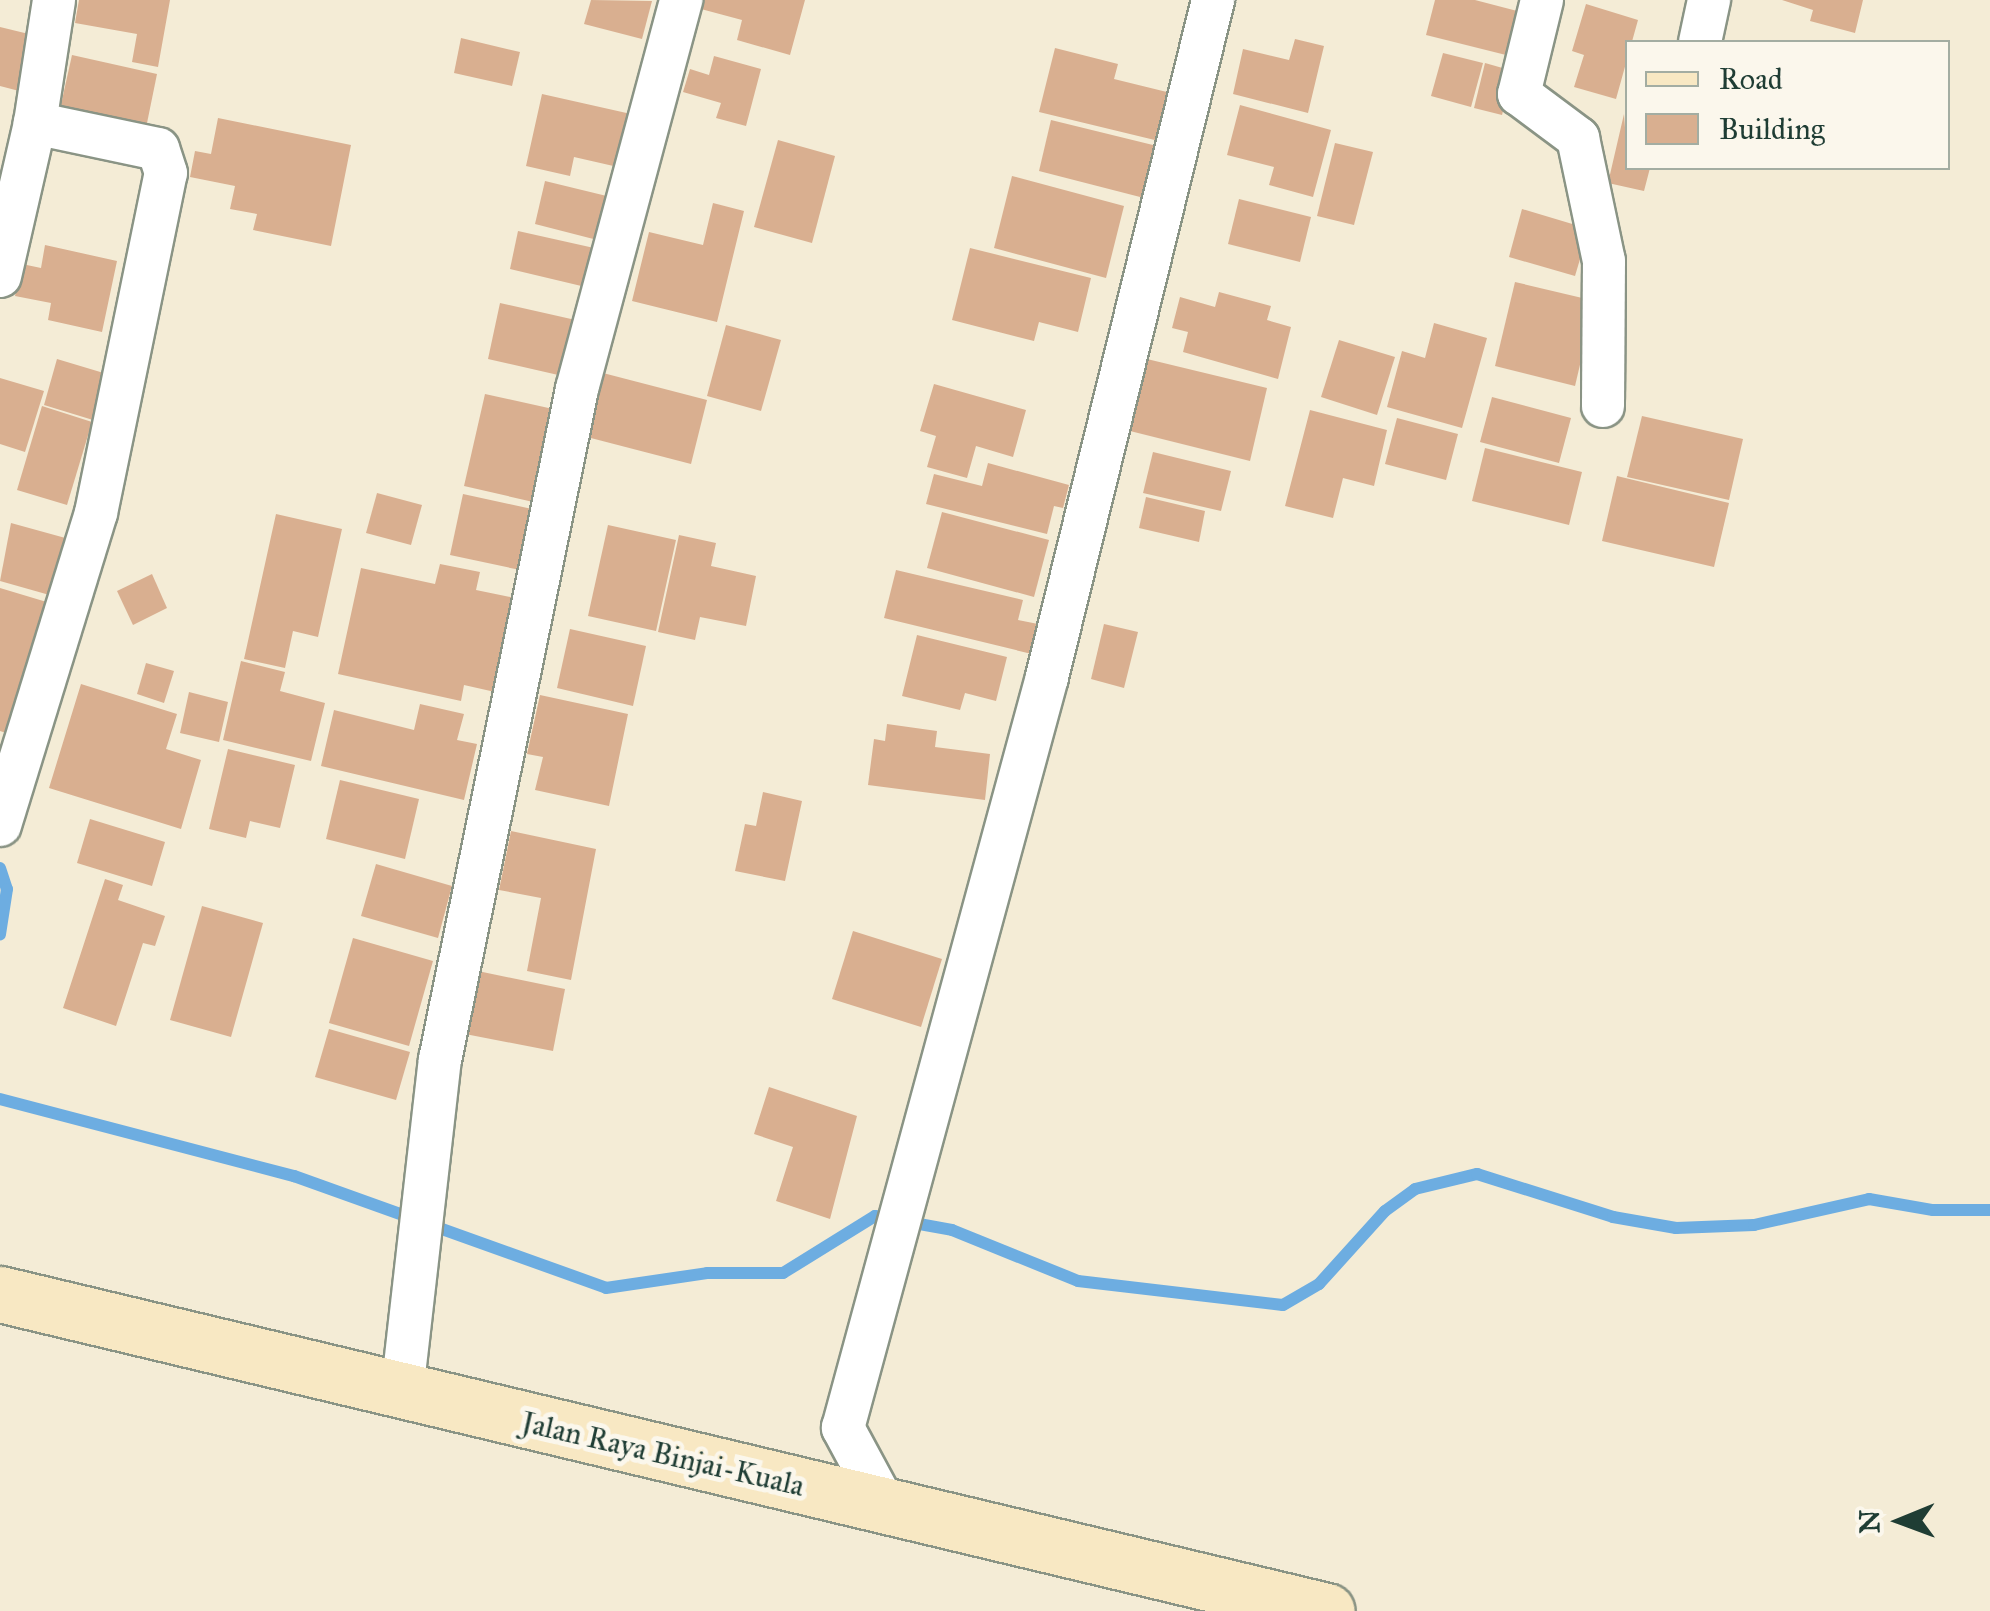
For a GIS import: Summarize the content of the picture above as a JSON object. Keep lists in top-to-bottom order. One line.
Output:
{"streets":{"main road":["Jalan Raya Binjai-Kuala"]},"legend":["Road","Building"],"north":"left"}
